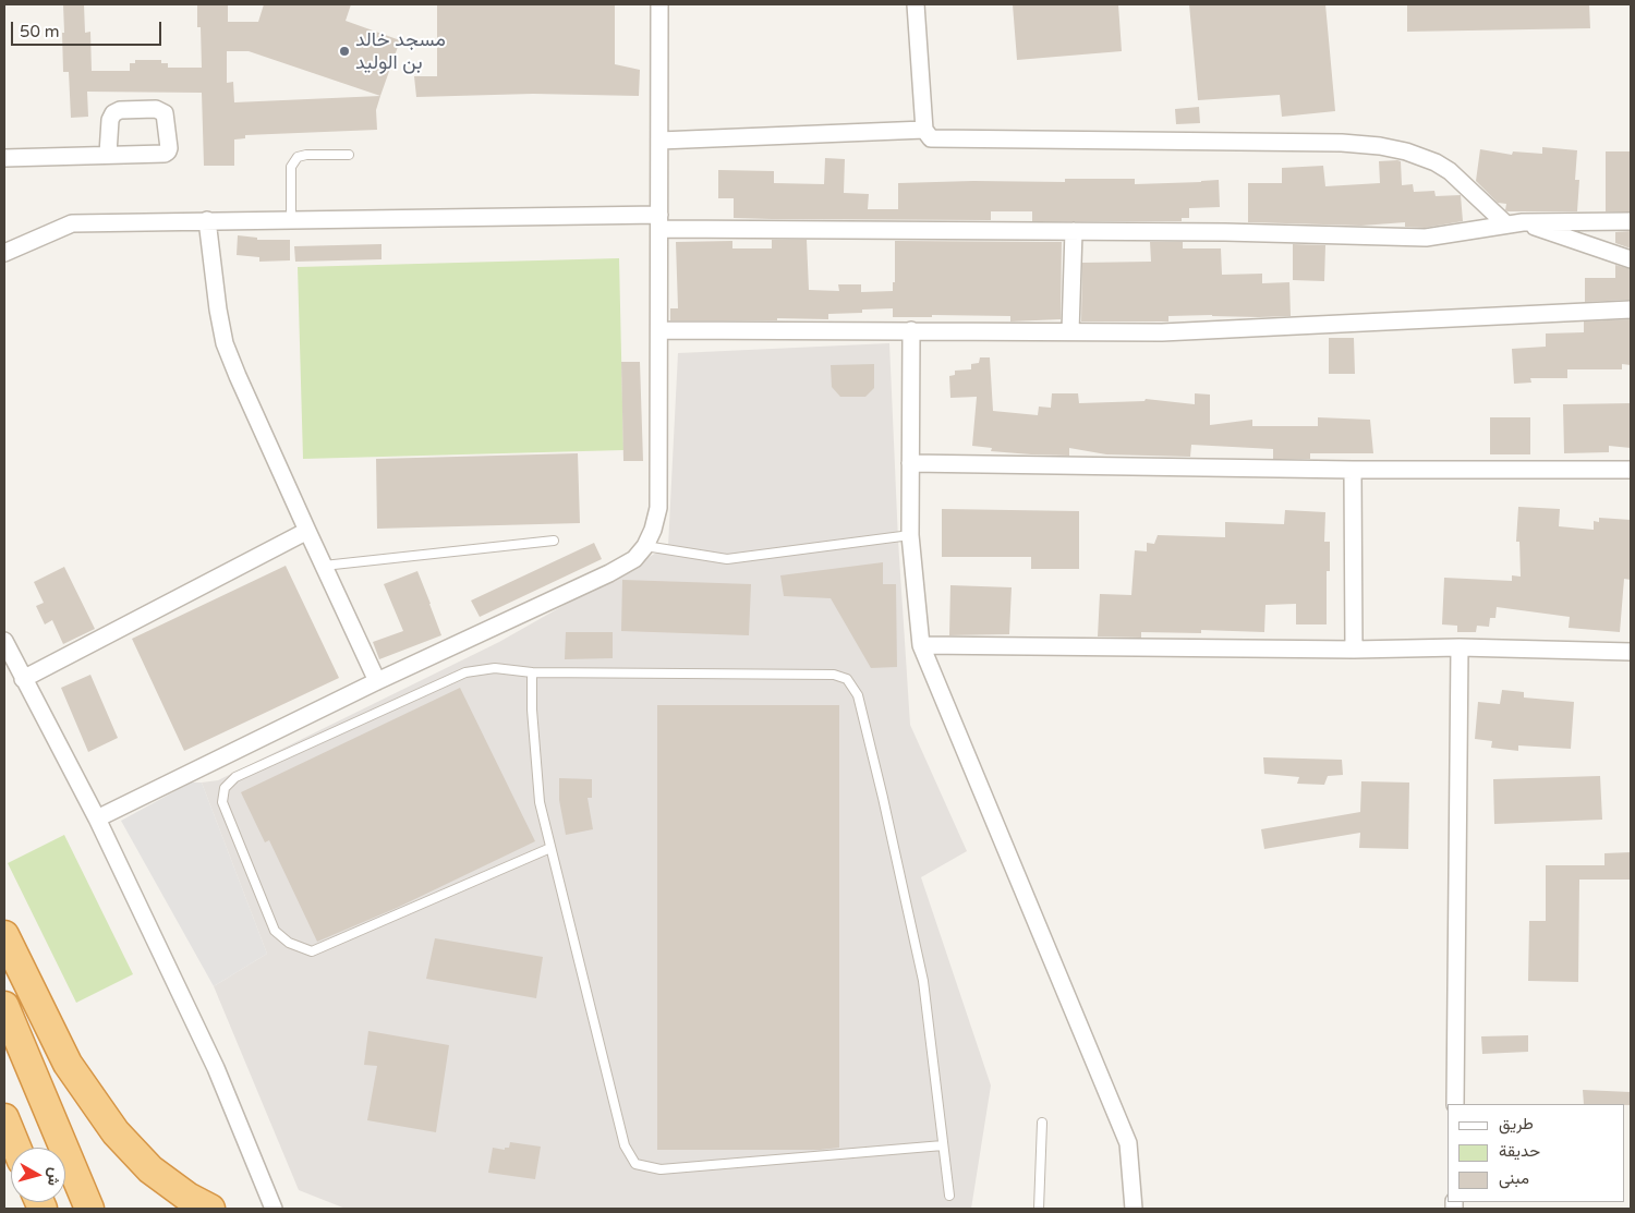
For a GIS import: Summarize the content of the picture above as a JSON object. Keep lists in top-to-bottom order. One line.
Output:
{"places":["مسجد خالد بن الوليد"],"legend":["طريق","حديقة","مبنى"],"scale_bar":"50 m","north":"right"}
